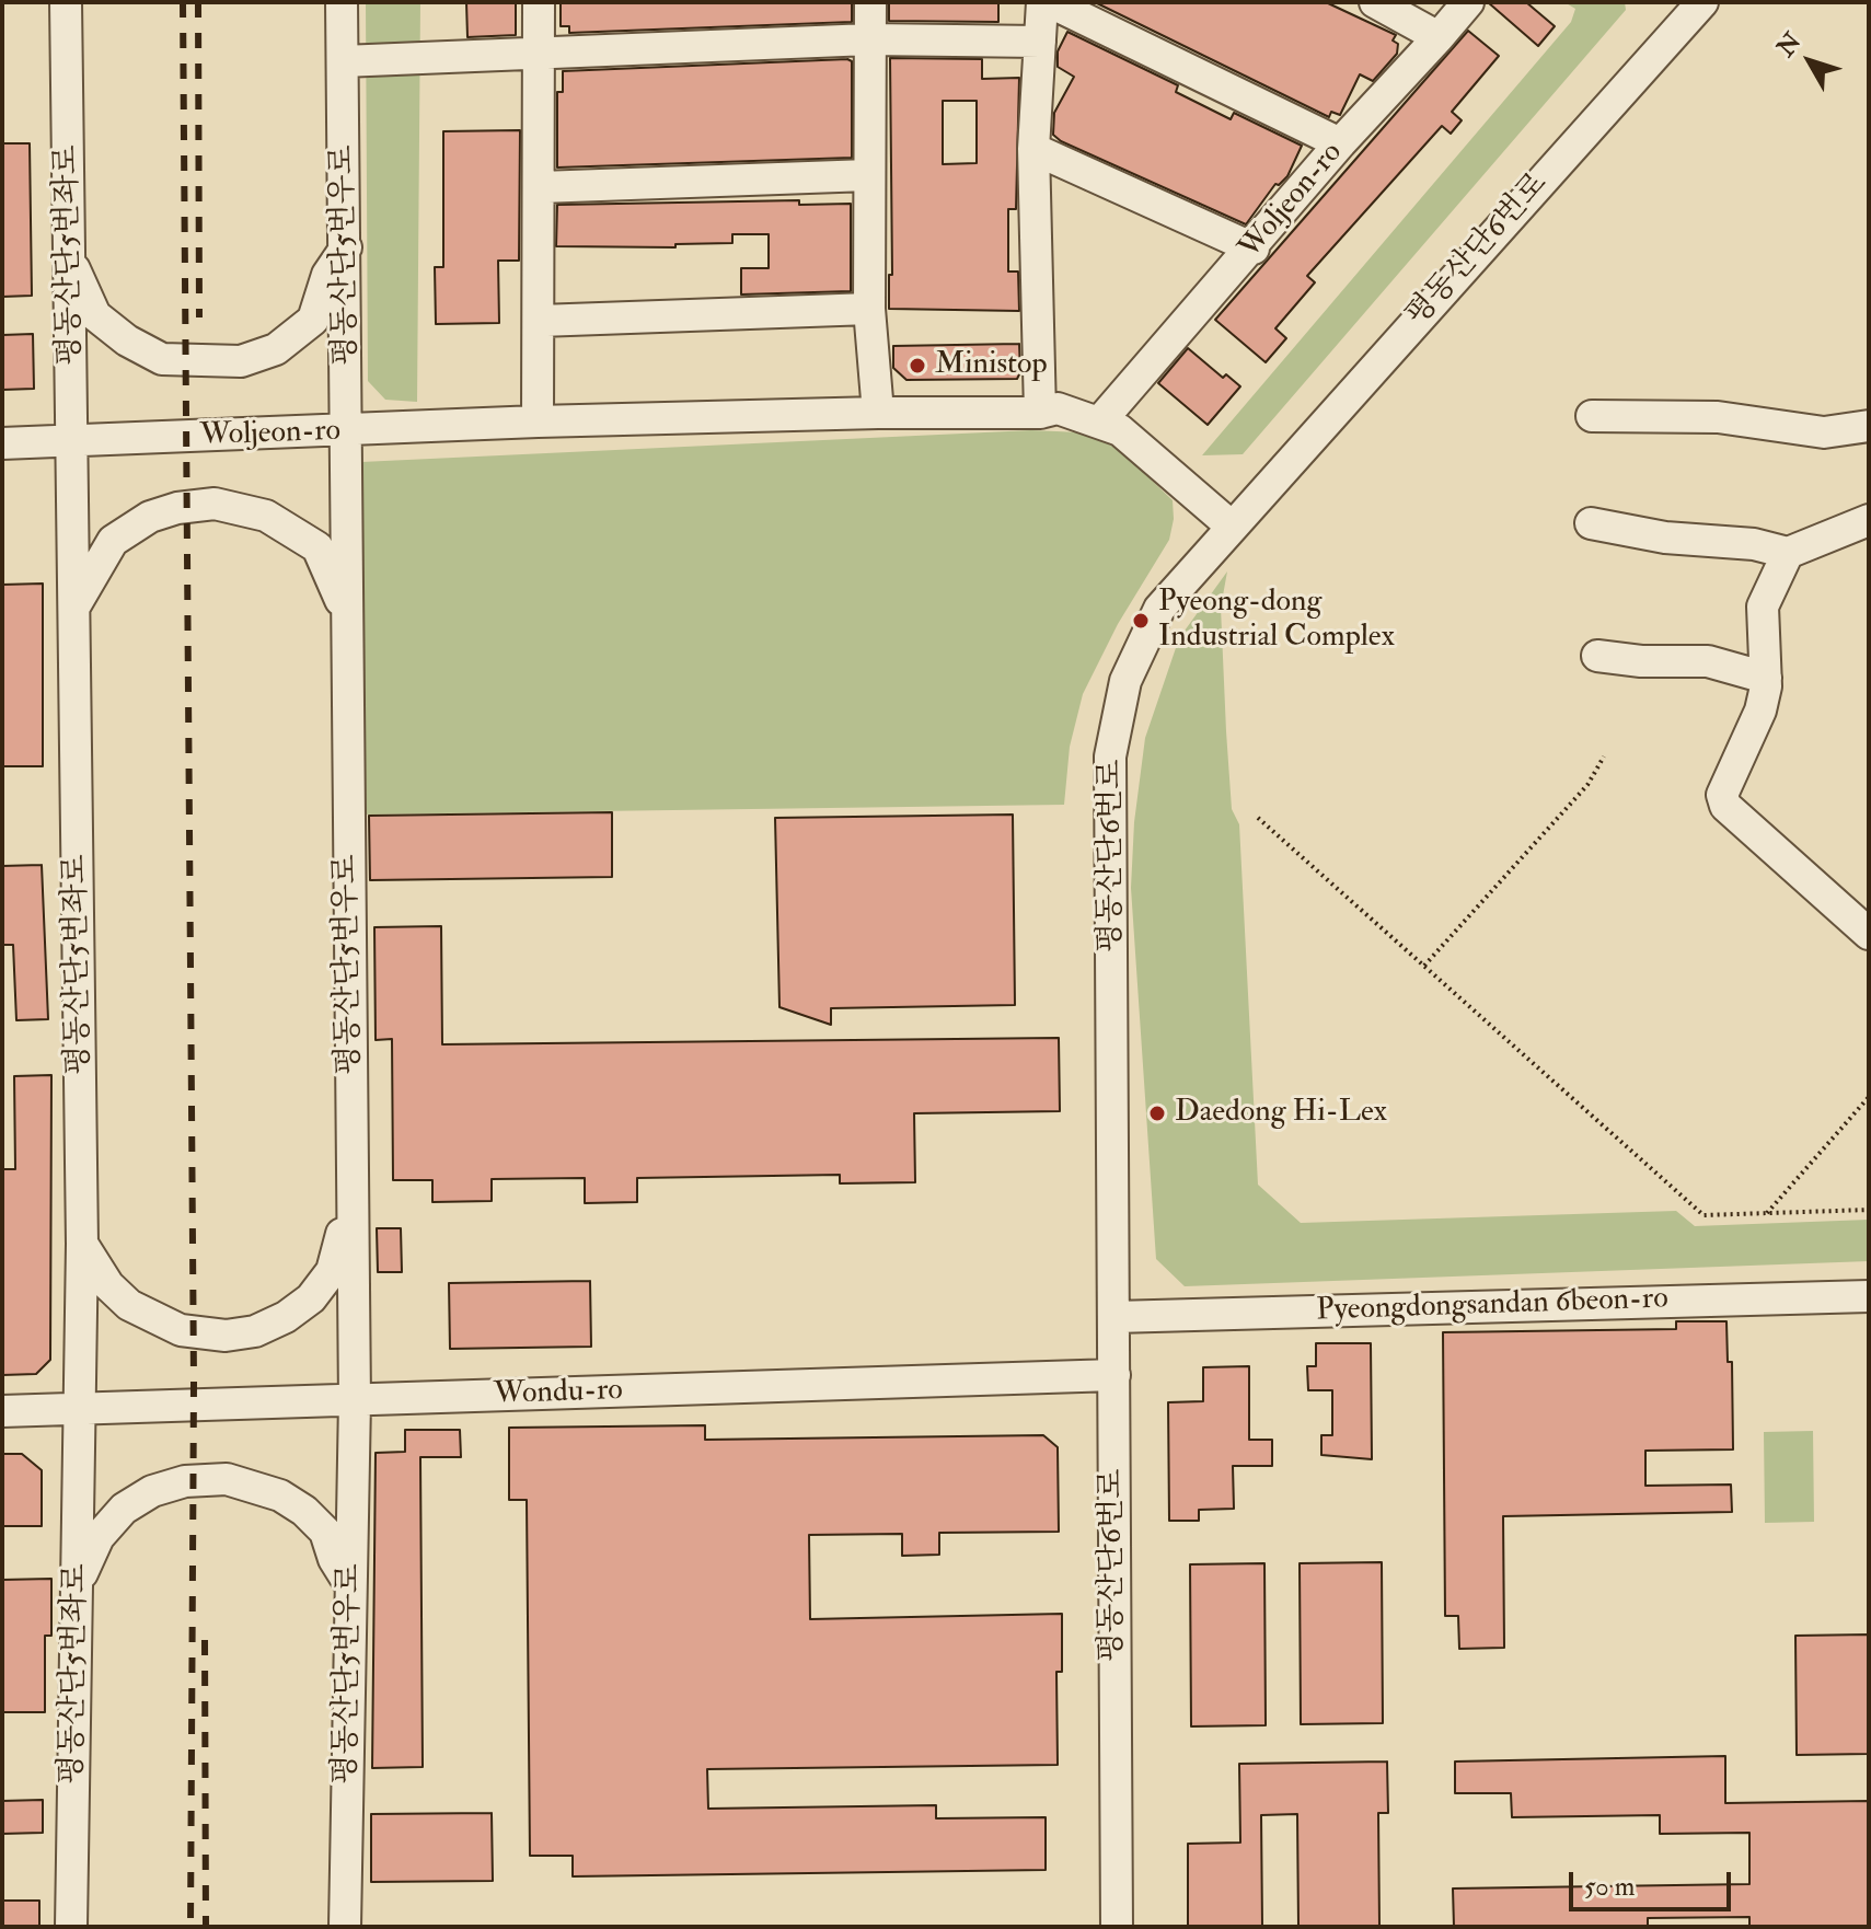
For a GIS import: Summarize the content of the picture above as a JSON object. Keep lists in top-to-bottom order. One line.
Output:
{"streets":{"street":["Woljeon-ro","평동산단6번로","평동산단5번좌로","평동산단5번우로","Pyeongdongsandan 6beon-ro","Wondu-ro"]},"crossings":[["Woljeon-ro","평동산단6번로"],["Woljeon-ro","평동산단5번좌로"],["Woljeon-ro","평동산단5번우로"],["평동산단6번로","Pyeongdongsandan 6beon-ro"],["평동산단6번로","Wondu-ro"],["평동산단5번좌로","Wondu-ro"],["평동산단5번우로","Wondu-ro"]],"places":["Ministop","Pyeong-dong Industrial Complex","Daedong Hi-Lex"],"scale_bar":"50 m","north":"top left"}
